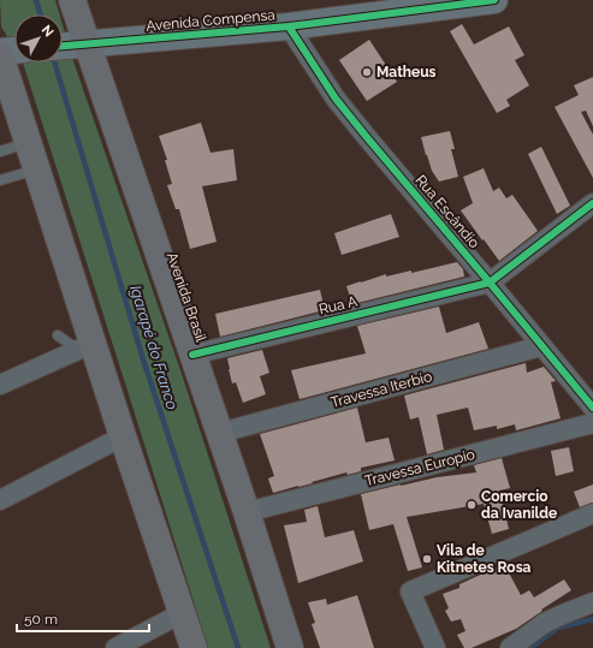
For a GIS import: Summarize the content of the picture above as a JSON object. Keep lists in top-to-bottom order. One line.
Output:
{"streets":{"highway":["Avenida Brasil"],"street":["Avenida Compensa","Rua Escândio","Rua A","Travessa Iterbio","Travessa Europio"]},"crossings":[["Avenida Compensa","Rua Escândio"],["Avenida Compensa","Avenida Brasil"],["Rua Escândio","Rua A"],["Rua Escândio","Travessa Iterbio"],["Avenida Brasil","Rua A"],["Avenida Brasil","Travessa Iterbio"],["Avenida Brasil","Travessa Europio"]],"water":["Igarapé do Franco"],"places":["Matheus","Comercio da Ivanilde","Vila de Kitnetes Rosa"],"scale_bar":"50 m","north":"top right"}
